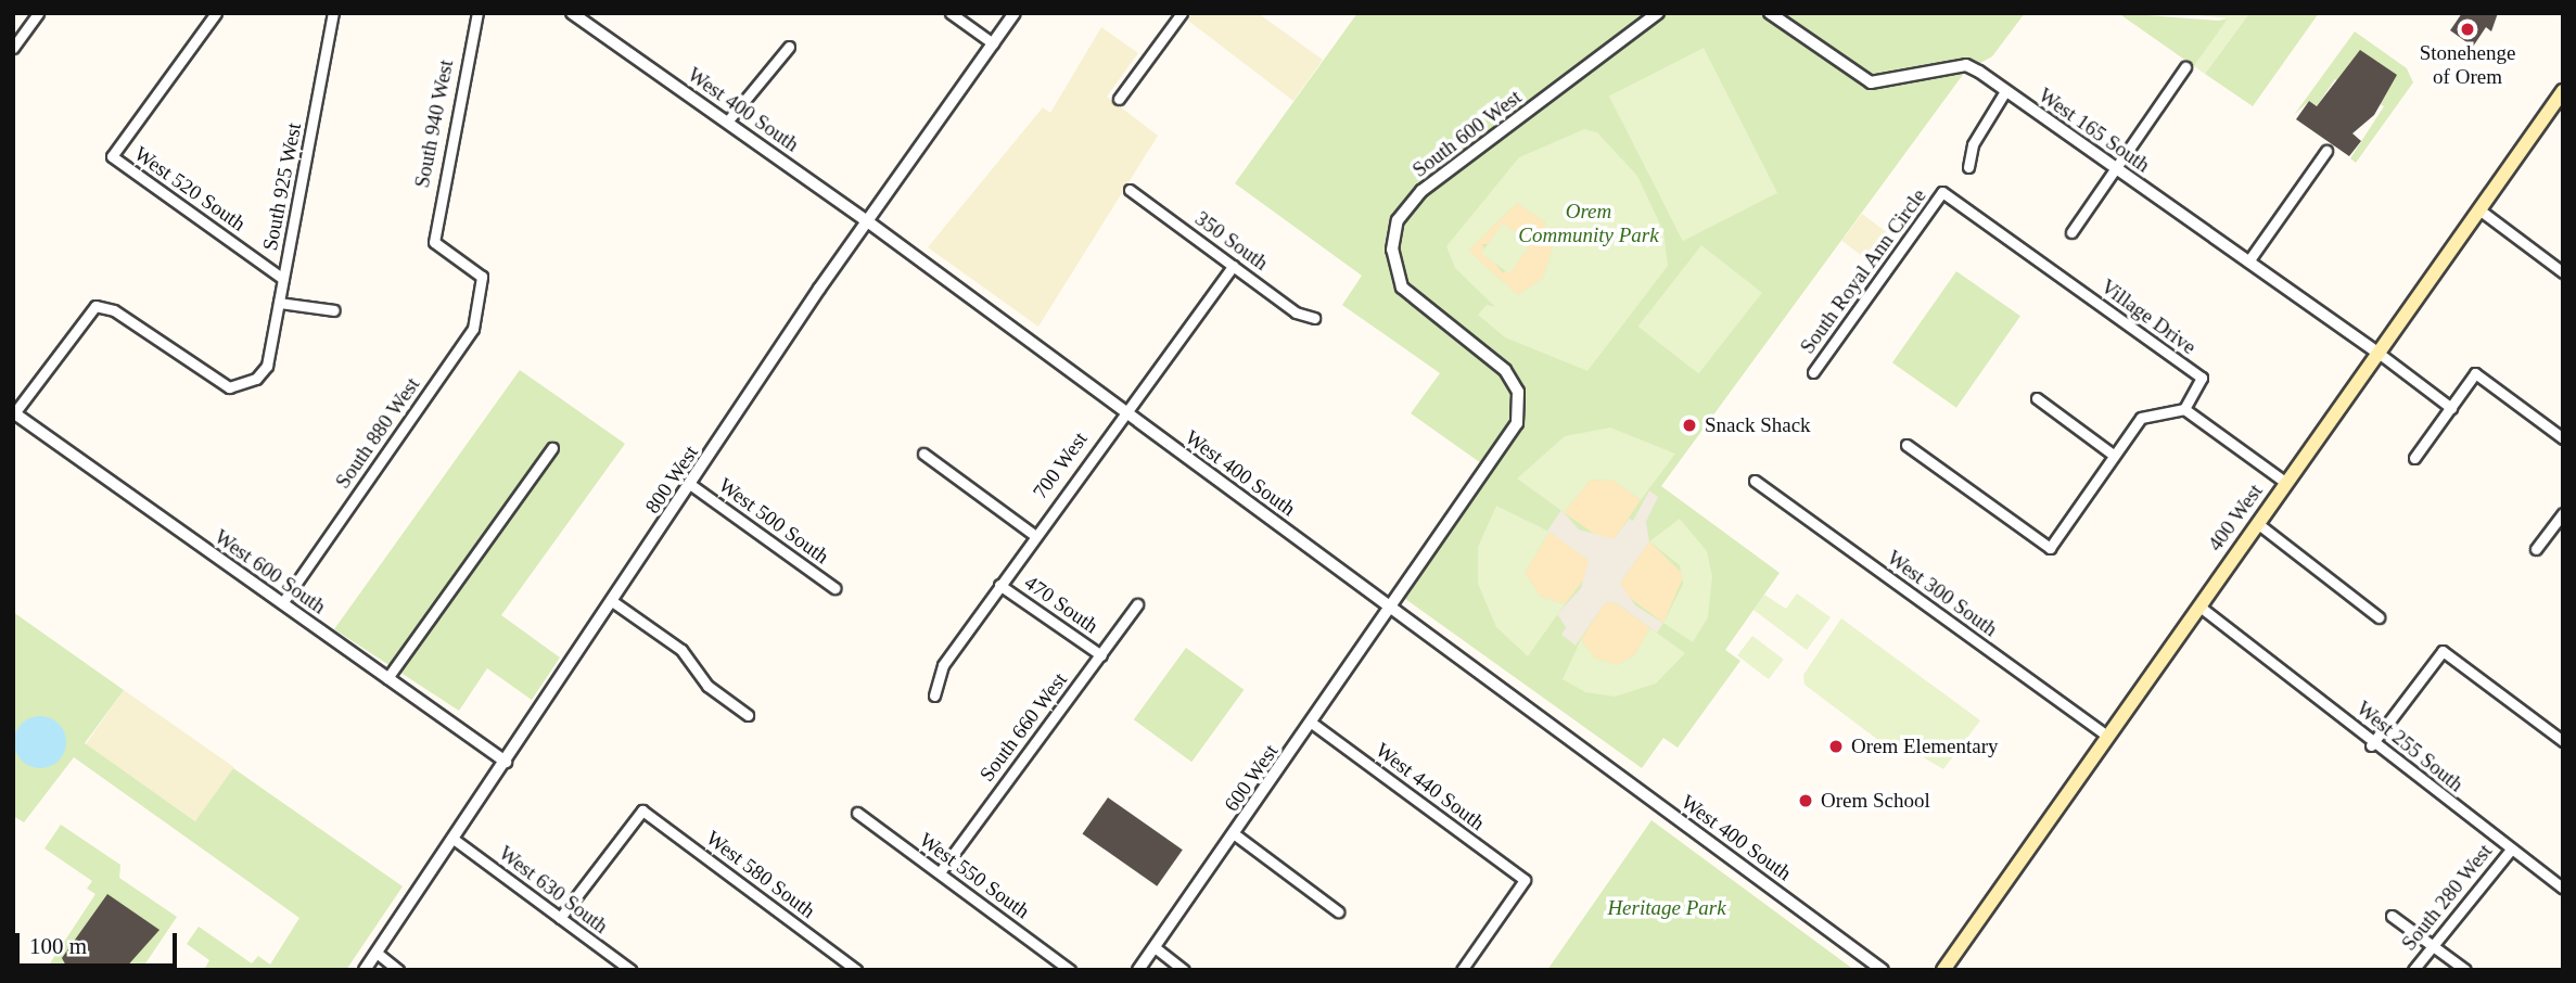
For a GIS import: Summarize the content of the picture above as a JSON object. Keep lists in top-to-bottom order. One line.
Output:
{"streets":{"main road":["400 West"],"street":["West 400 South","South 940 West","West 165 South","South 600 West","South 925 West","West 520 South","350 South","South Royal Ann Circle","Village Drive","South 880 West","700 West","800 West","West 500 South","West 600 South","West 300 South","470 South","South 660 West","West 255 South","600 West","West 440 South","West 580 South","West 550 South","West 630 South","South 280 West"]},"crossings":[["West 400 South","South 600 West"],["West 400 South","700 West"],["West 400 South","800 West"],["West 400 South","600 West"],["South 940 West","South 880 West"],["West 165 South","400 West"],["South 600 West","600 West"],["South 925 West","West 520 South"],["South 925 West","West 600 South"],["350 South","700 West"],["South Royal Ann Circle","Village Drive"],["South 880 West","West 600 South"],["700 West","470 South"],["800 West","West 500 South"],["800 West","West 600 South"],["800 West","West 630 South"],["400 West","West 300 South"],["400 West","West 255 South"],["470 South","South 660 West"],["South 660 West","West 550 South"],["West 255 South","South 280 West"],["600 West","West 440 South"],["West 580 South","West 630 South"]],"parks":["Orem Community Park","Heritage Park"],"places":["Stonehenge of Orem","Snack Shack","Orem Elementary","Orem School"],"scale_bar":"100 m"}
